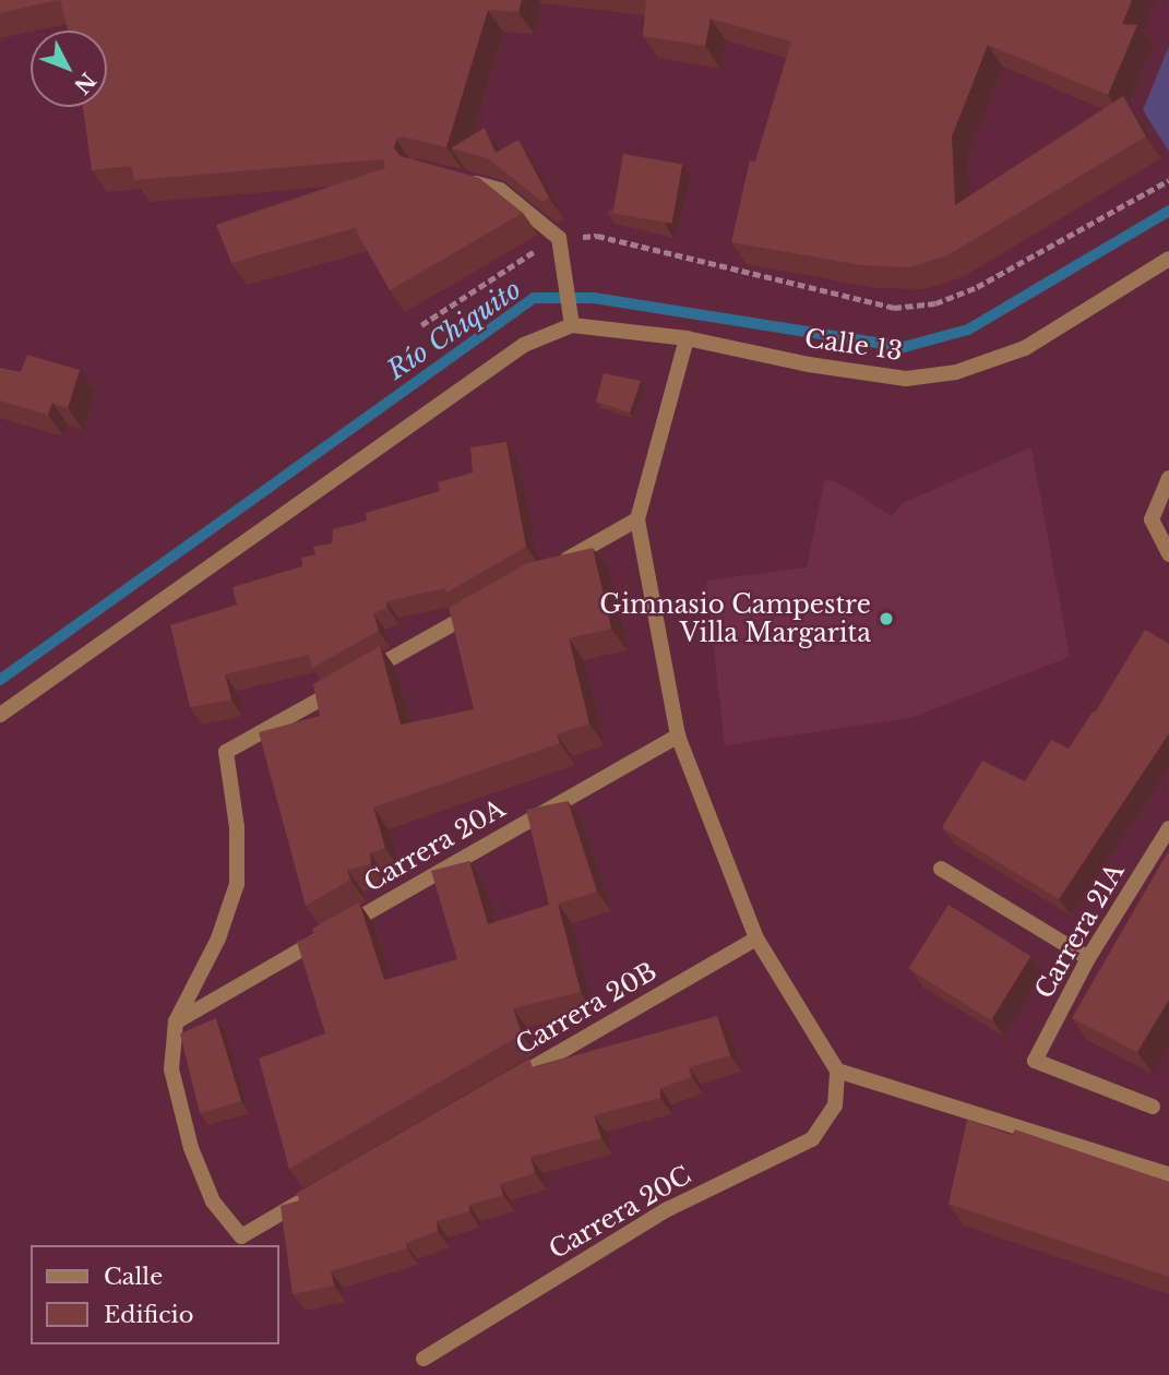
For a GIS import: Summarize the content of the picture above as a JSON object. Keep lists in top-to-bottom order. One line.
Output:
{"streets":{"street":["Calle 13","Carrera 20A","Carrera 21A","Carrera 20B","Carrera 20C"]},"water":["Río Chiquito"],"places":["Gimnasio Campestre Villa Margarita"],"legend":["Calle","Edificio"],"north":"bottom right"}
